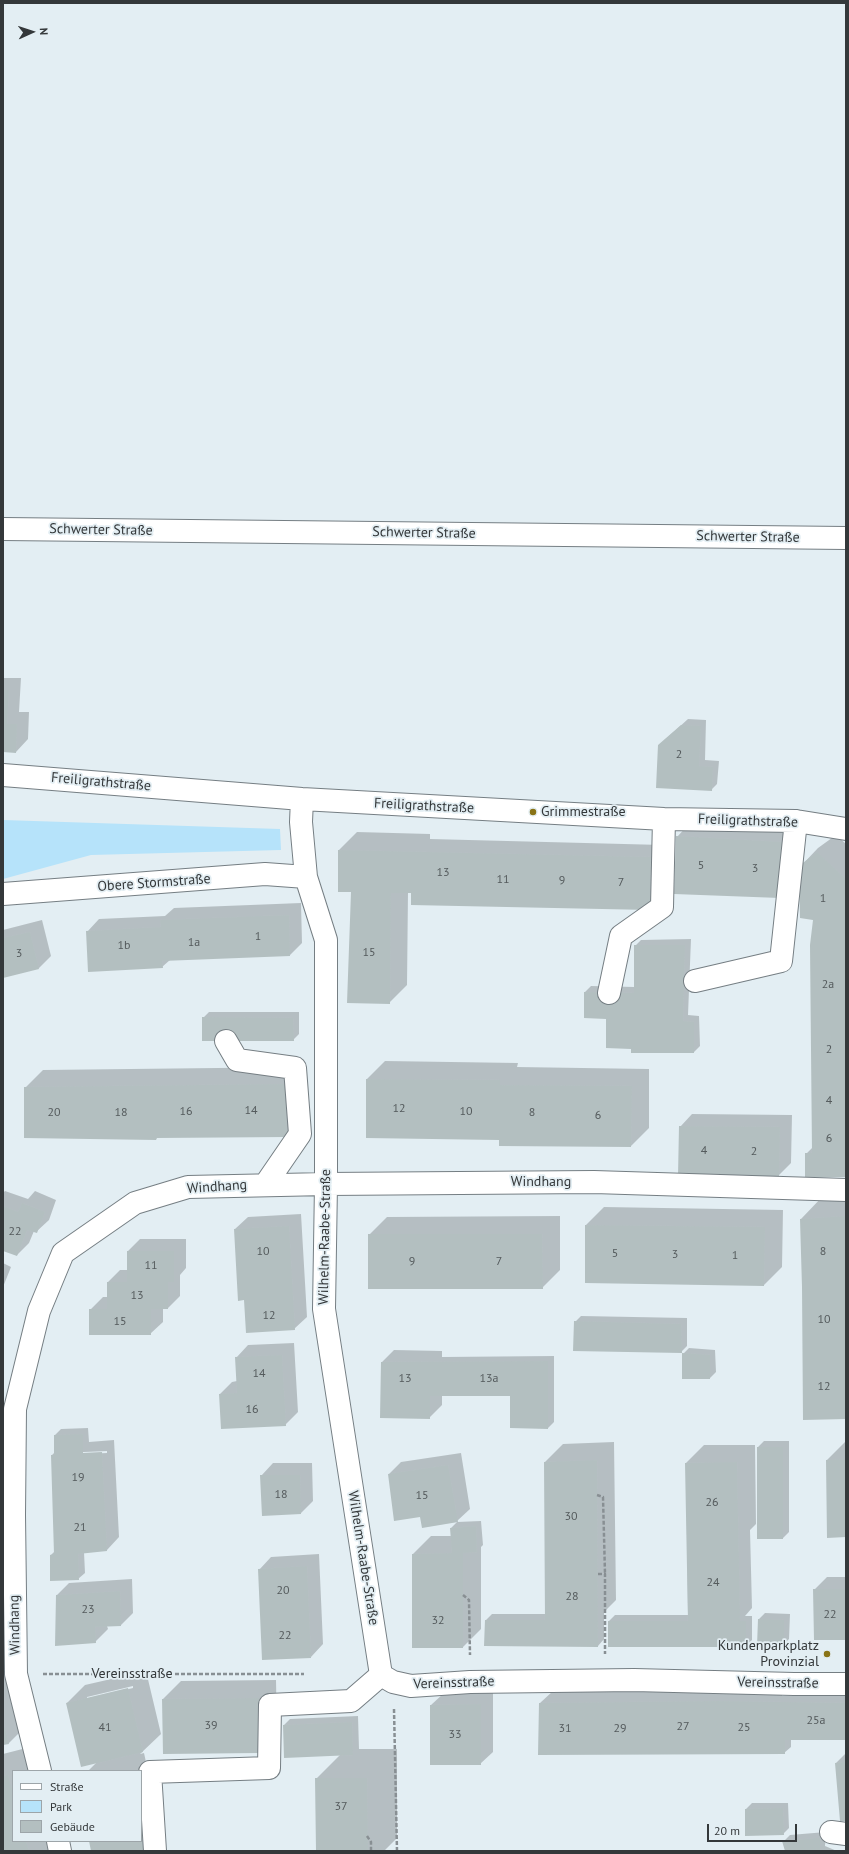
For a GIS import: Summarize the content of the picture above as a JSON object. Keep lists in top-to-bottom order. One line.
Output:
{"streets":{"street":["Schwerter Straße","Freiligrathstraße","Obere Stormstraße","Windhang","Wilhelm-Raabe-Straße","Vereinsstraße"]},"crossings":[["Freiligrathstraße","Wilhelm-Raabe-Straße"],["Obere Stormstraße","Wilhelm-Raabe-Straße"],["Windhang","Wilhelm-Raabe-Straße"],["Windhang","Vereinsstraße"],["Wilhelm-Raabe-Straße","Vereinsstraße"]],"places":["Grimmestraße","Kundenparkplatz Provinzial"],"house_numbers":["2","5","3","13","11","9","7","1","1","1a","1b","15","3","2a","2","4","12","14","16","10","20","18","8","6","6","4","2","22","10","8","5","3","1","9","7","11","13","12","10","15","14","13","13a","12","16","19","18","15","26","30","21","24","20","28","23","22","32","22","25a","39","27","41","25","31","29","33","37"],"legend":["Straße","Park","Gebäude"],"scale_bar":"20 m","north":"right"}
